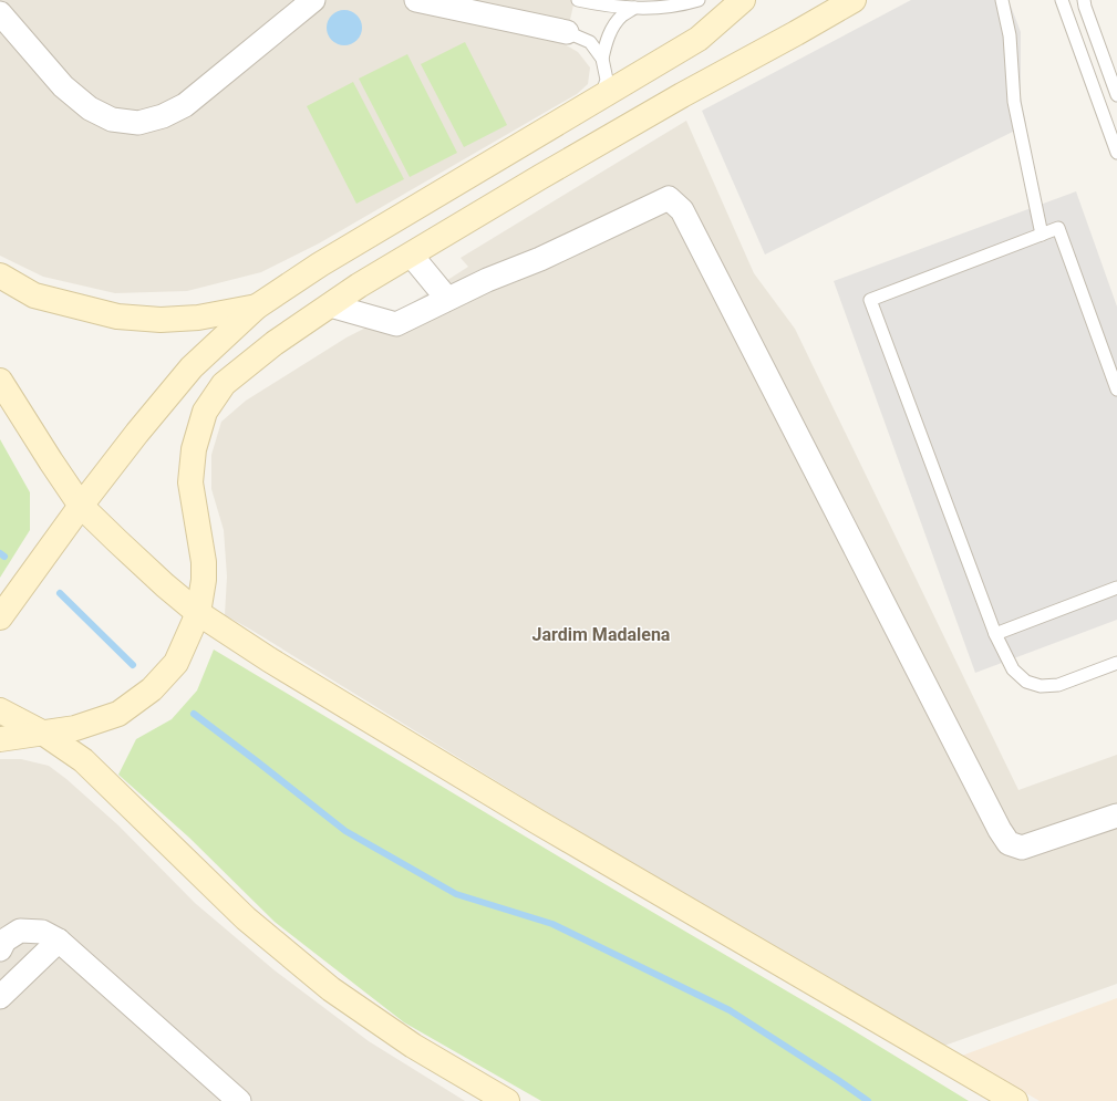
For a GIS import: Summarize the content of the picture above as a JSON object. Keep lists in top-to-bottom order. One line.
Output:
{"districts":["Jardim Madalena"]}
